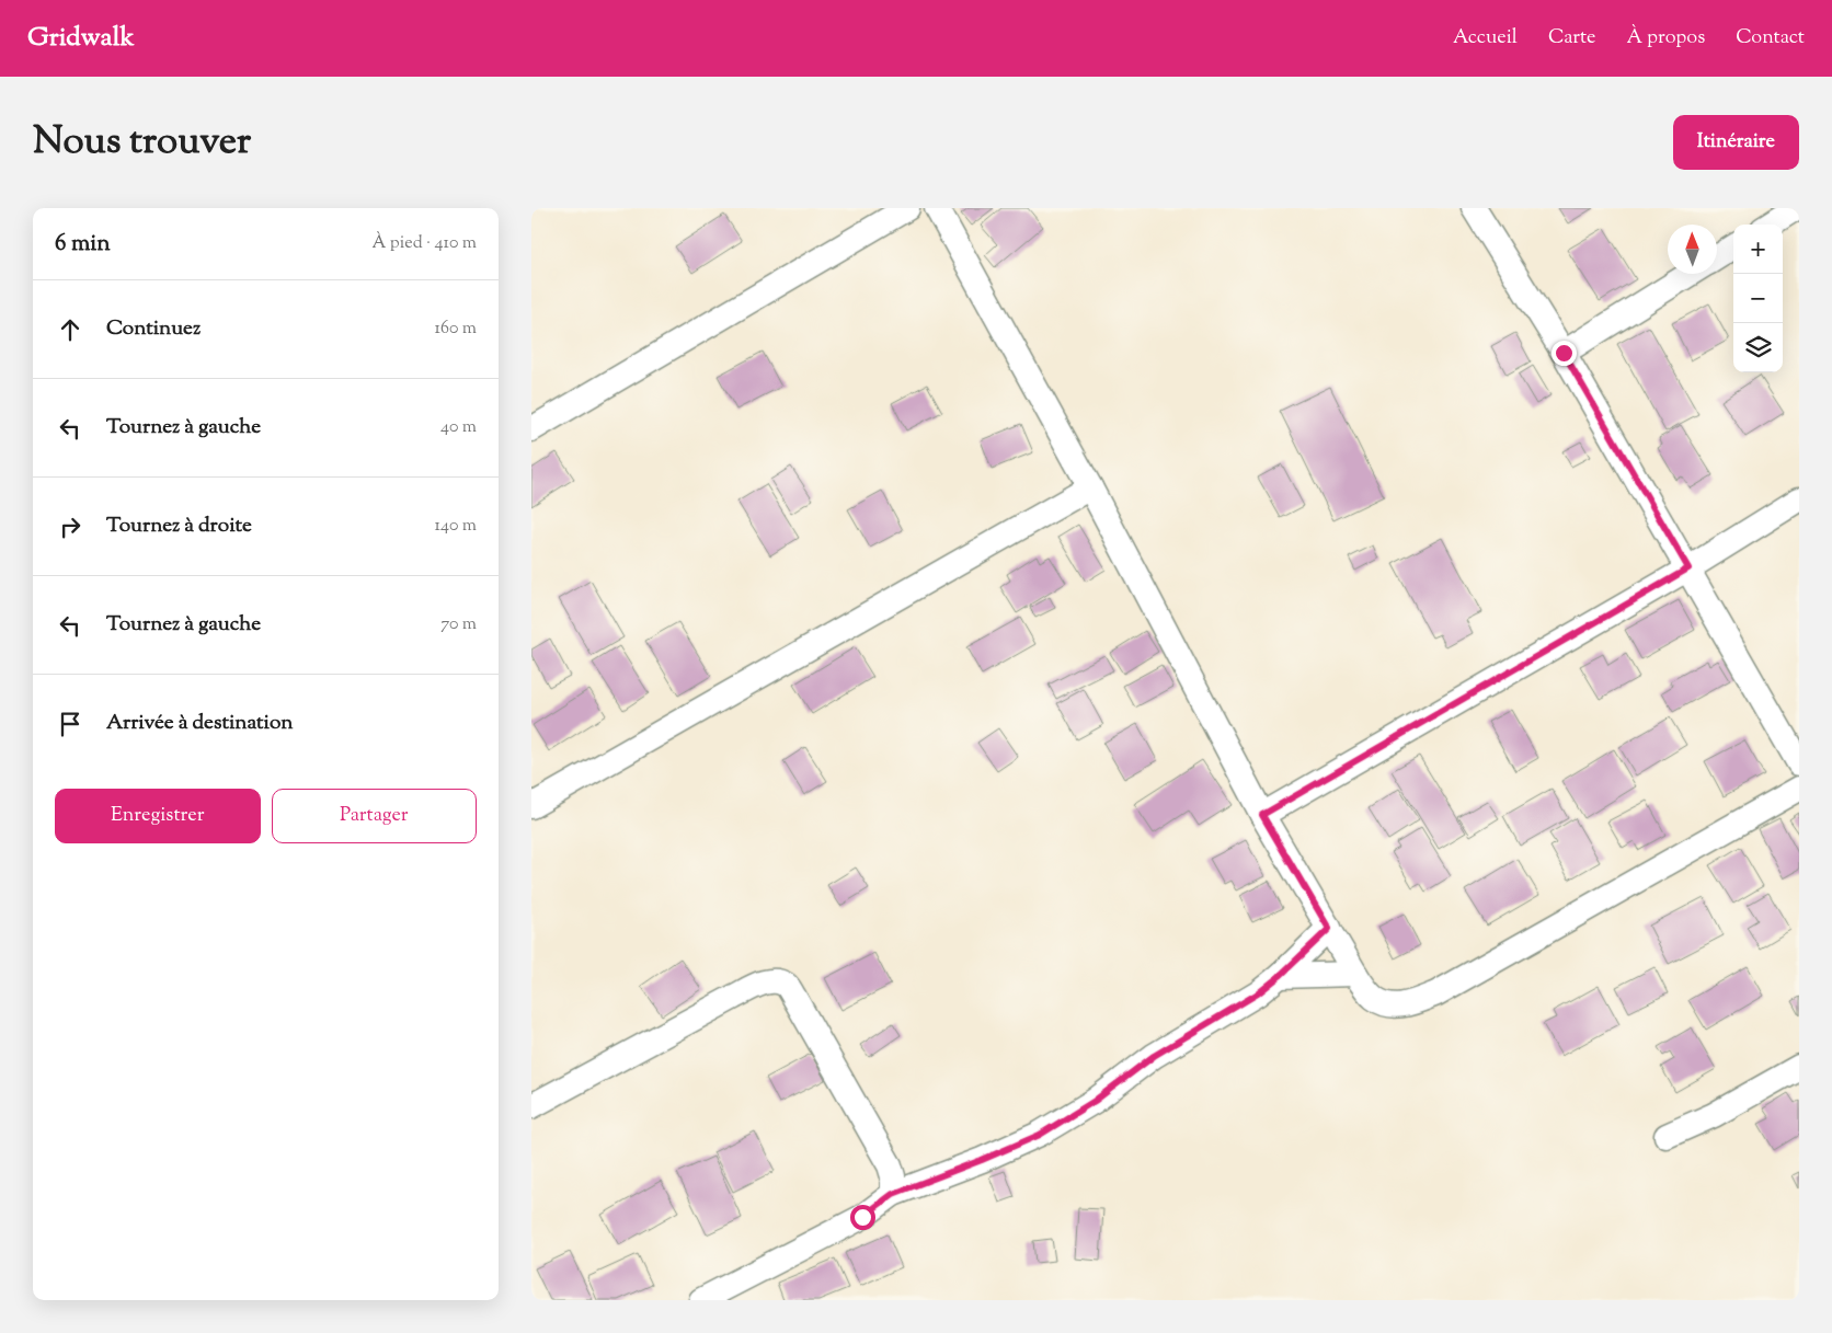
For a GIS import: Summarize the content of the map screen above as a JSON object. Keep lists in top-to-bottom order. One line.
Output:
{"north":"top","page":{"header":"Gridwalk","nav":["Accueil","Carte","À propos","Contact"],"title":"Nous trouver","buttons":["Itinéraire",["Enregistrer","Partager"]],"heading":["6 min","À pied · 410 m"],"map_buttons":["+","−"],"list":[["Continuez","160 m"],["Tournez à gauche","40 m"],["Tournez à droite","140 m"],["Tournez à gauche","70 m"],"Arrivée à destination"]}}
